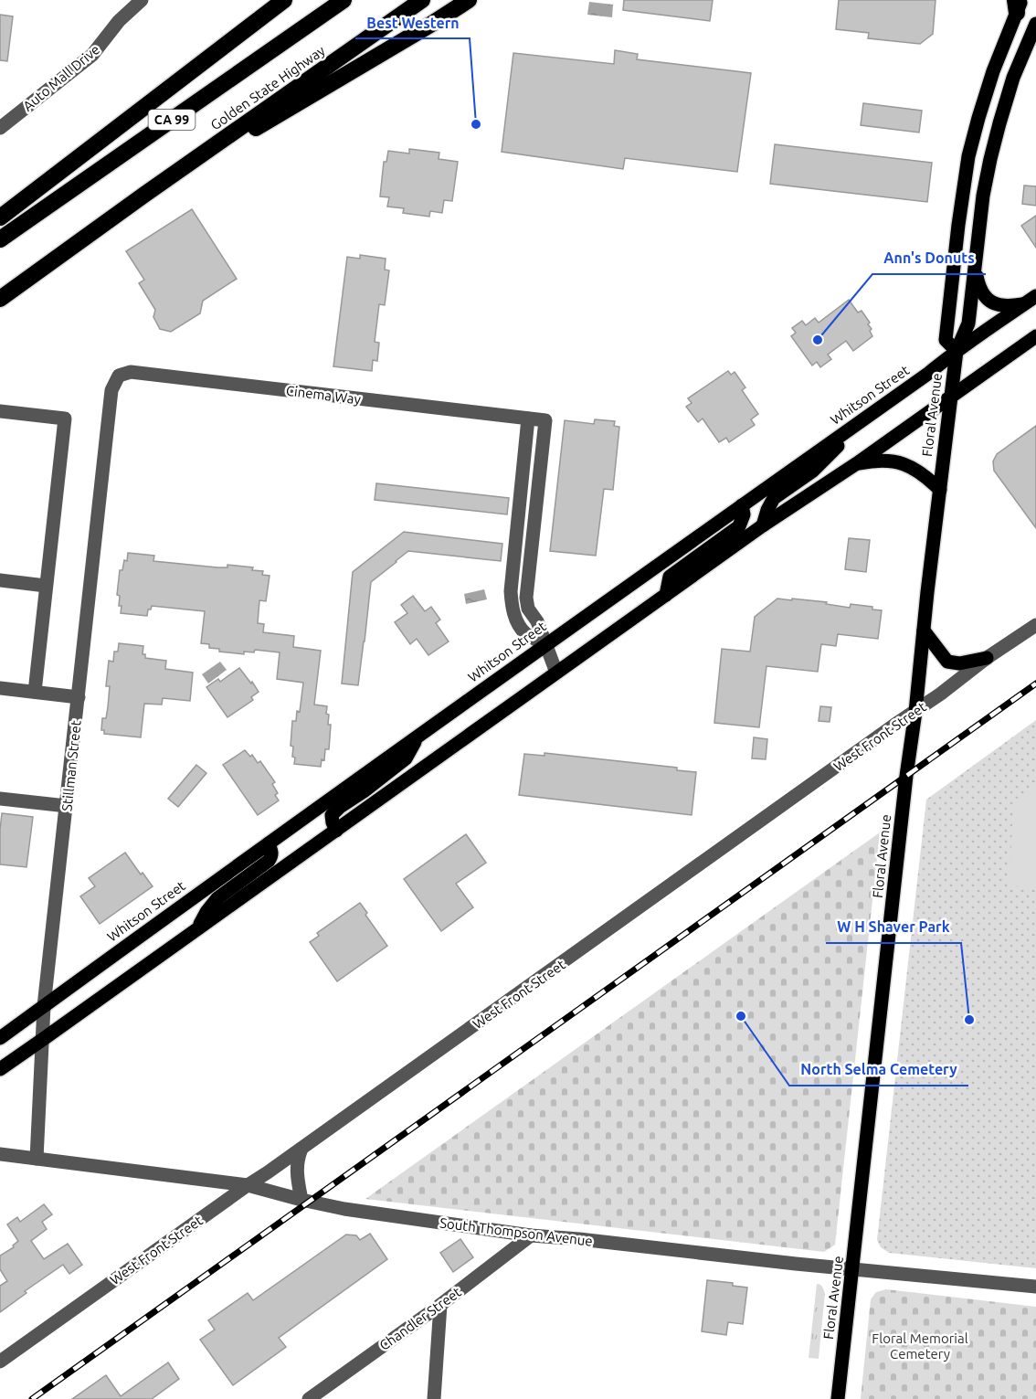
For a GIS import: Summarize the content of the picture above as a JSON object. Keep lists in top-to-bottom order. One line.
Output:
{"streets":{"highway":["Golden State Highway","CA 99"],"main road":["Whitson Street","Floral Avenue"],"street":["Auto Mall Drive","Cinema Way","West Front Street","Stillman Street","South Thompson Avenue","Chandler Street"]},"crossings":[["Cinema Way","Whitson Street"],["Cinema Way","Stillman Street"],["Whitson Street","Floral Avenue"],["Whitson Street","Stillman Street"],["Floral Avenue","West Front Street"],["Floral Avenue","South Thompson Avenue"],["West Front Street","South Thompson Avenue"],["Stillman Street","South Thompson Avenue"],["South Thompson Avenue","Chandler Street"]],"parks":["Floral Memorial Cemetery"],"places":["Best Western","Ann's Donuts","North Selma Cemetery","W H Shaver Park"]}
